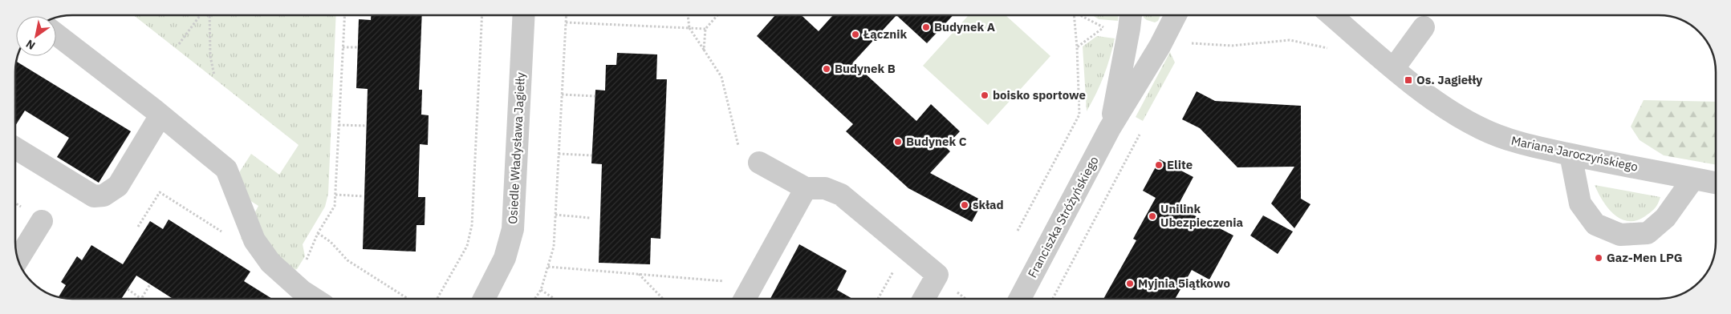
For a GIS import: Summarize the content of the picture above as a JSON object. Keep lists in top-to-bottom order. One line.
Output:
{"streets":{"street":["Osiedle Władysława Jagiełły","Mariana Jaroczyńskiego","Franciszka Stróżyńskiego"]},"places":{"other":["Budynek A","Łącznik","Budynek B","boisko sportowe","Budynek C","Elite","skład","Unilink Ubezpieczenia","Gaz-Men LPG","Myjnia 5iątkowo"],"transit":["Os. Jagiełły"]},"north":"bottom left"}
